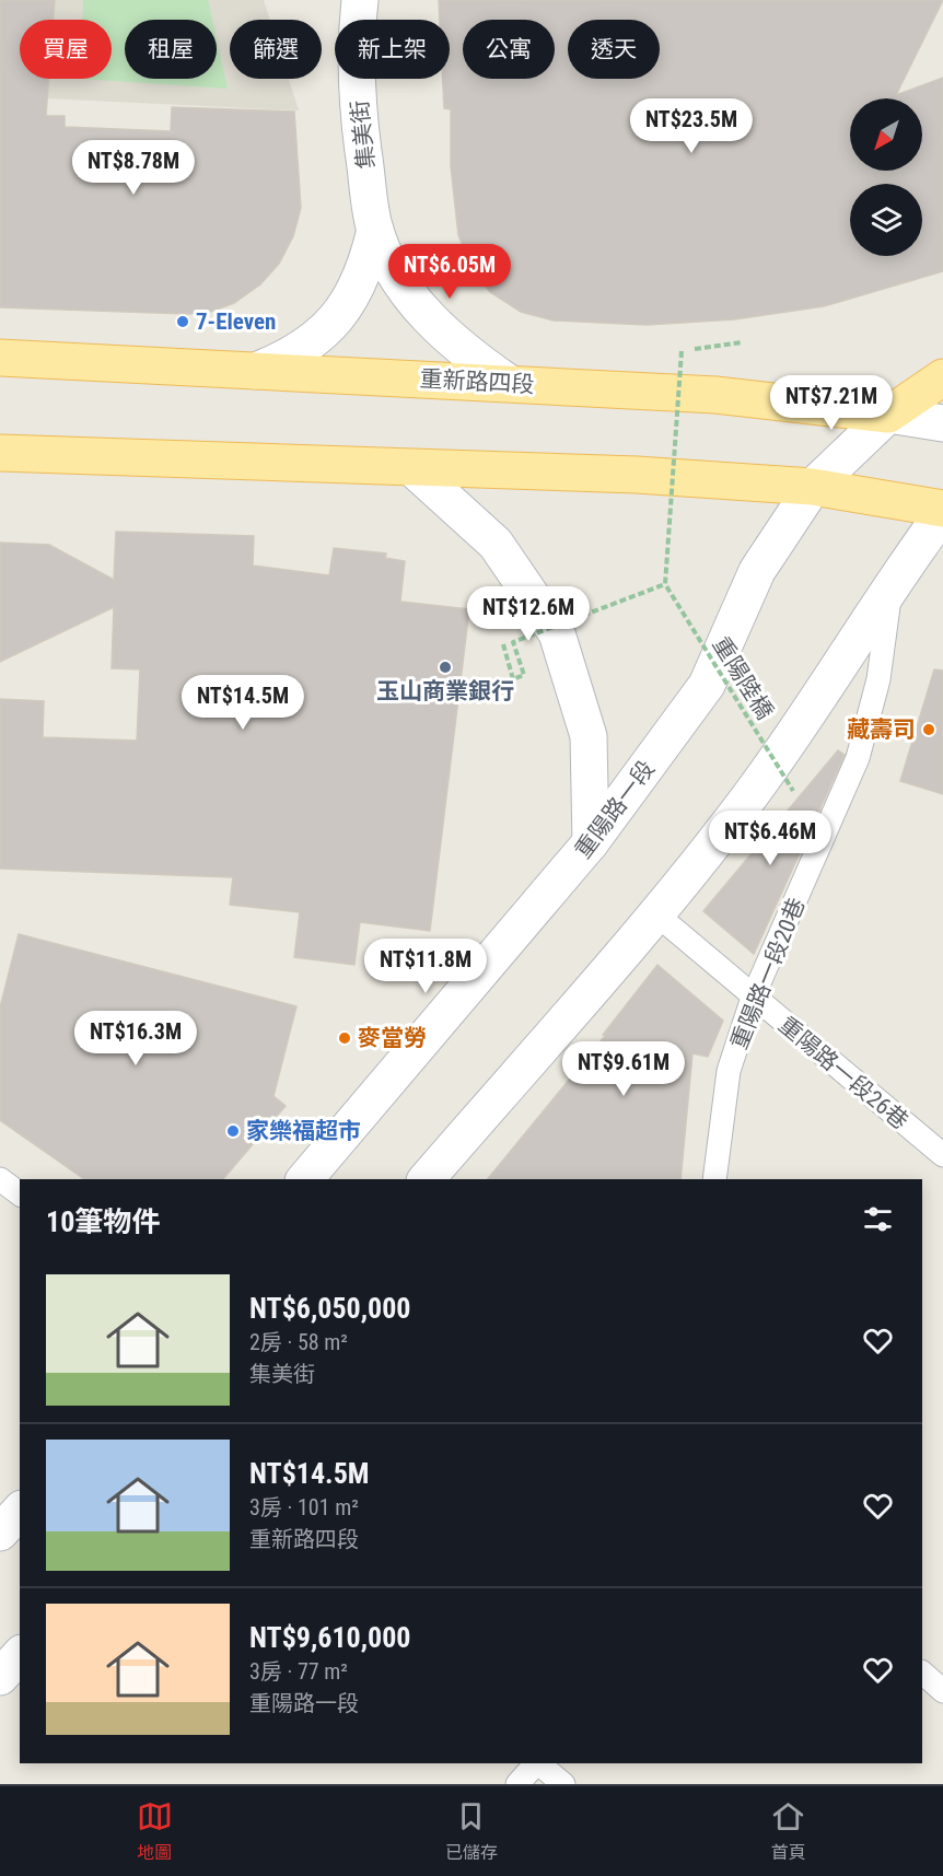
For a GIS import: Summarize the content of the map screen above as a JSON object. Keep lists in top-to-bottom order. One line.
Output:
{"streets":{"main road":["集美街","重新路四段","重陽路一段"],"lane":["重陽路一段20巷","重陽路一段26巷"],"path":["重陽陸橋"]},"crossings":[["集美街","重新路四段"],["重新路四段","重陽路一段"],["重陽路一段20巷","重陽路一段26巷"]],"places":["7-Eleven","玉山商業銀行","藏壽司","麥當勞","家樂福超市"],"north":"bottom left","page":{"chip":["買屋","租屋","篩選","新上架","公寓","透天"],"price":["NT$23.5M","NT$8.78M","NT$6.05M","NT$7.21M","NT$12.6M","NT$14.5M","NT$6.46M","NT$11.8M","NT$16.3M","NT$9.61M"],"heading":"10筆物件","list":[{"name":"NT$6,050,000","note":"2房 · 58 m² · 集美街"},{"name":"NT$14.5M","note":"3房 · 101 m² · 重新路四段"},{"name":"NT$9,610,000","note":"3房 · 77 m² · 重陽路一段"}],"tabs":["地圖","已儲存","首頁"]}}
